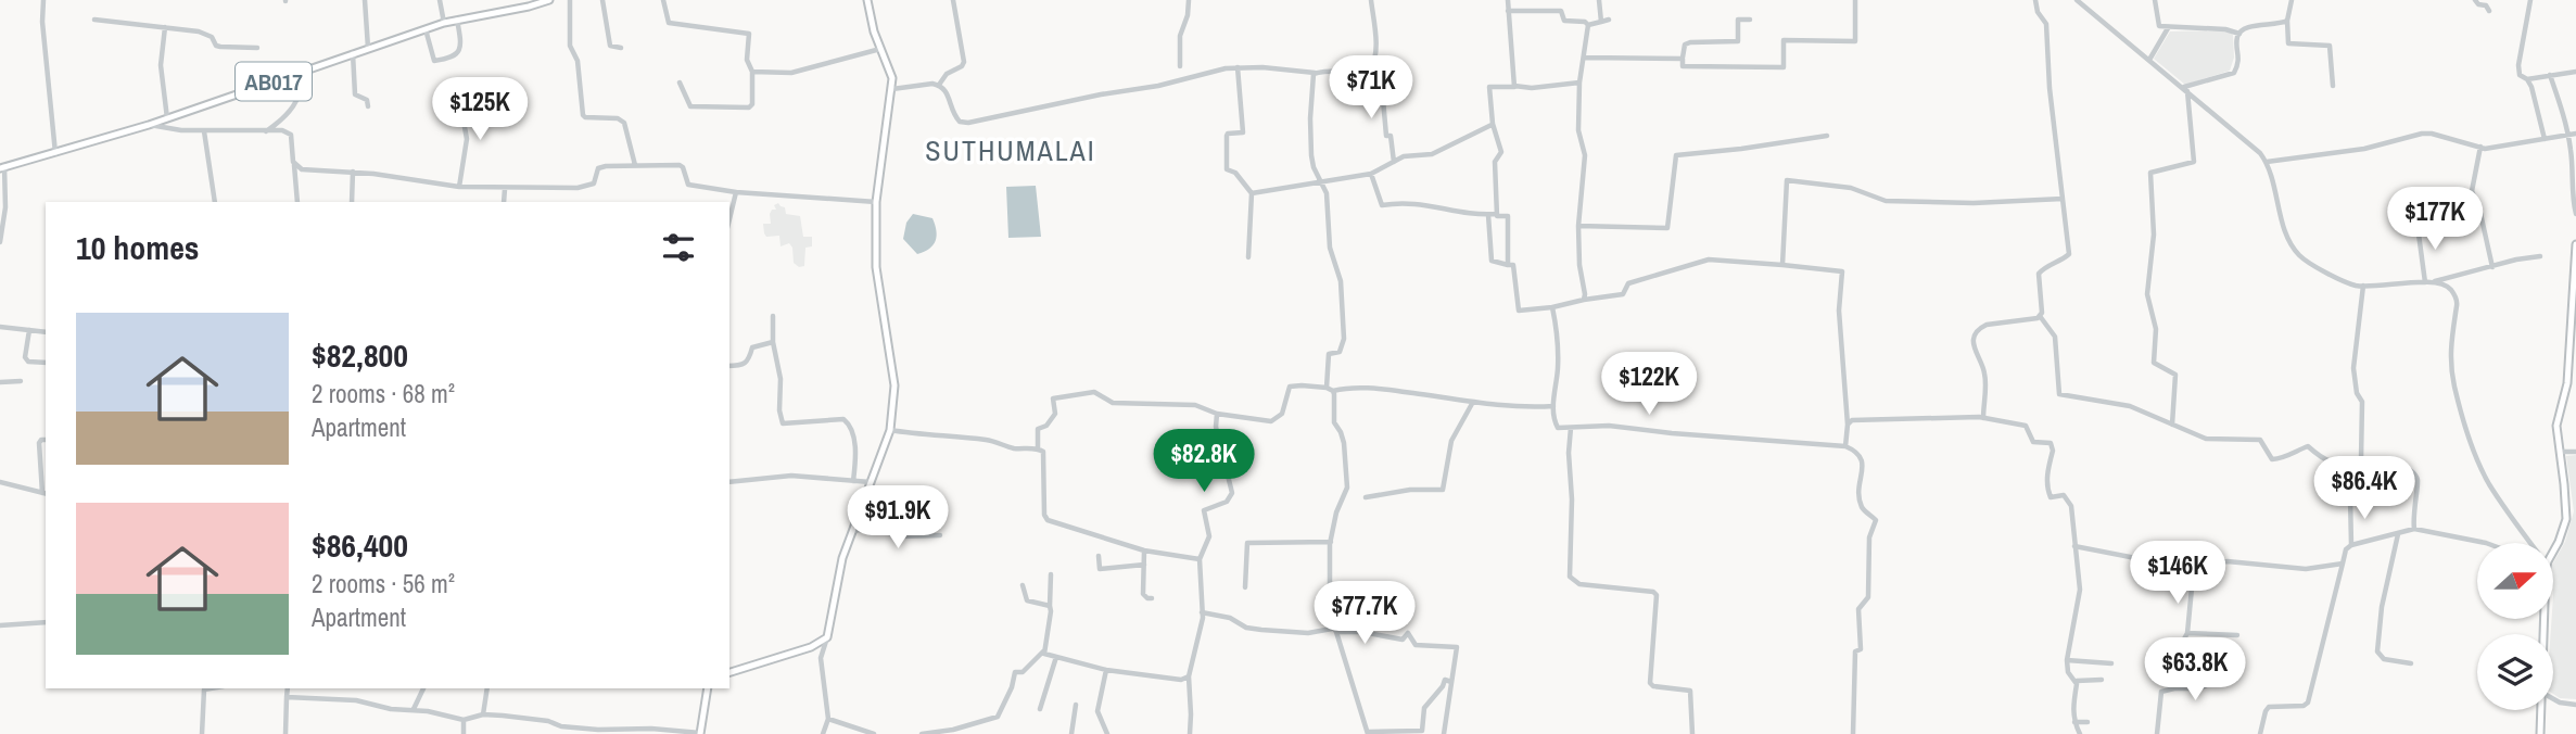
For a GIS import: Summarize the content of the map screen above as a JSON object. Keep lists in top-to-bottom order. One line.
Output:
{"streets":{"main road":["AB017"]},"districts":["SUTHUMALAI"],"north":"right","page":{"price":["$71K","$125K","$177K","$122K","$82.8K","$86.4K","$91.9K","$146K","$77.7K","$63.8K"],"heading":"10 homes","list":[{"name":"$82,800","note":"2 rooms · 68 m² · Apartment"},{"name":"$86,400","note":"2 rooms · 56 m² · Apartment"}]}}
